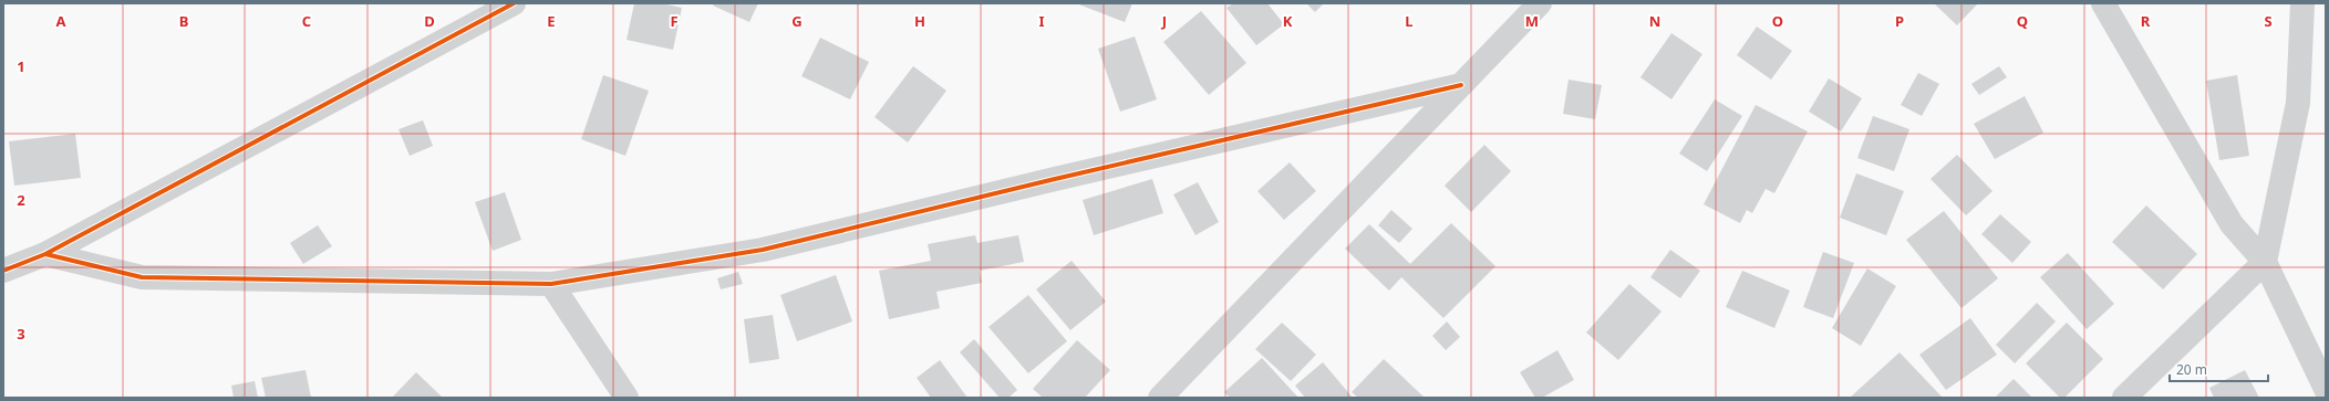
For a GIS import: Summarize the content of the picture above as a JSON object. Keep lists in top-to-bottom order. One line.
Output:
{"scale_bar":"20 m","grid":{"columns":["A","B","C","D","E","F","G","H","I","J","K","L","M","N","O","P","Q","R","S"],"rows":["1","2","3"]}}
